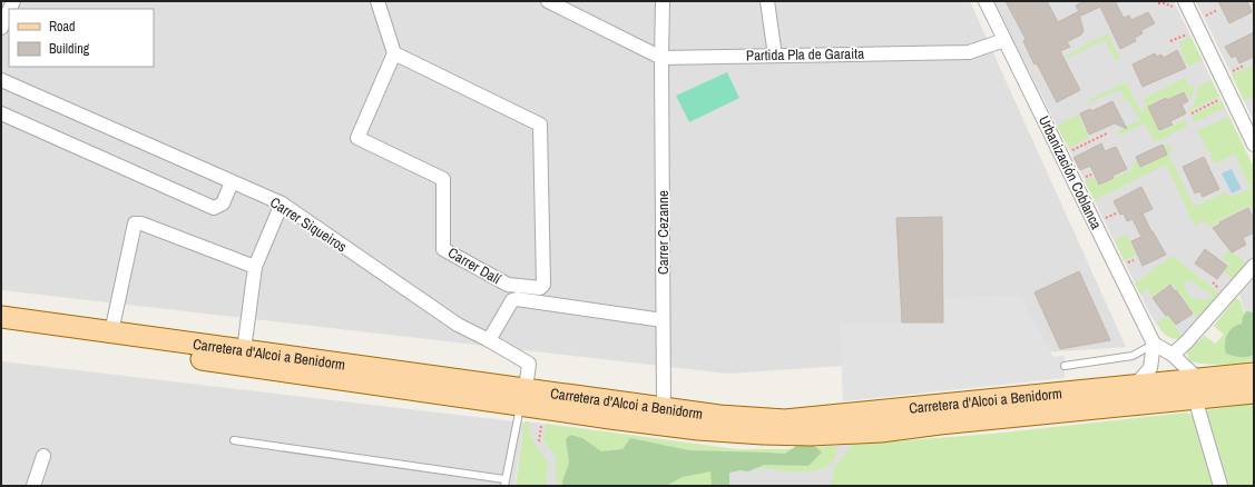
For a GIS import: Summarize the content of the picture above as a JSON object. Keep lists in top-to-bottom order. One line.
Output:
{"streets":{"main road":["Carretera d'Alcoi a Benidorm"],"street":["Partida Pla de Garaita","Urbanización Coblanca","Carrer Siqueiros","Carrer Cezanne","Carrer Dalí"]},"crossings":[["Partida Pla de Garaita","Urbanización Coblanca"],["Partida Pla de Garaita","Carrer Cezanne"],["Carrer Siqueiros","Carretera d'Alcoi a Benidorm"],["Carrer Cezanne","Carretera d'Alcoi a Benidorm"]],"legend":["Road","Building"]}
